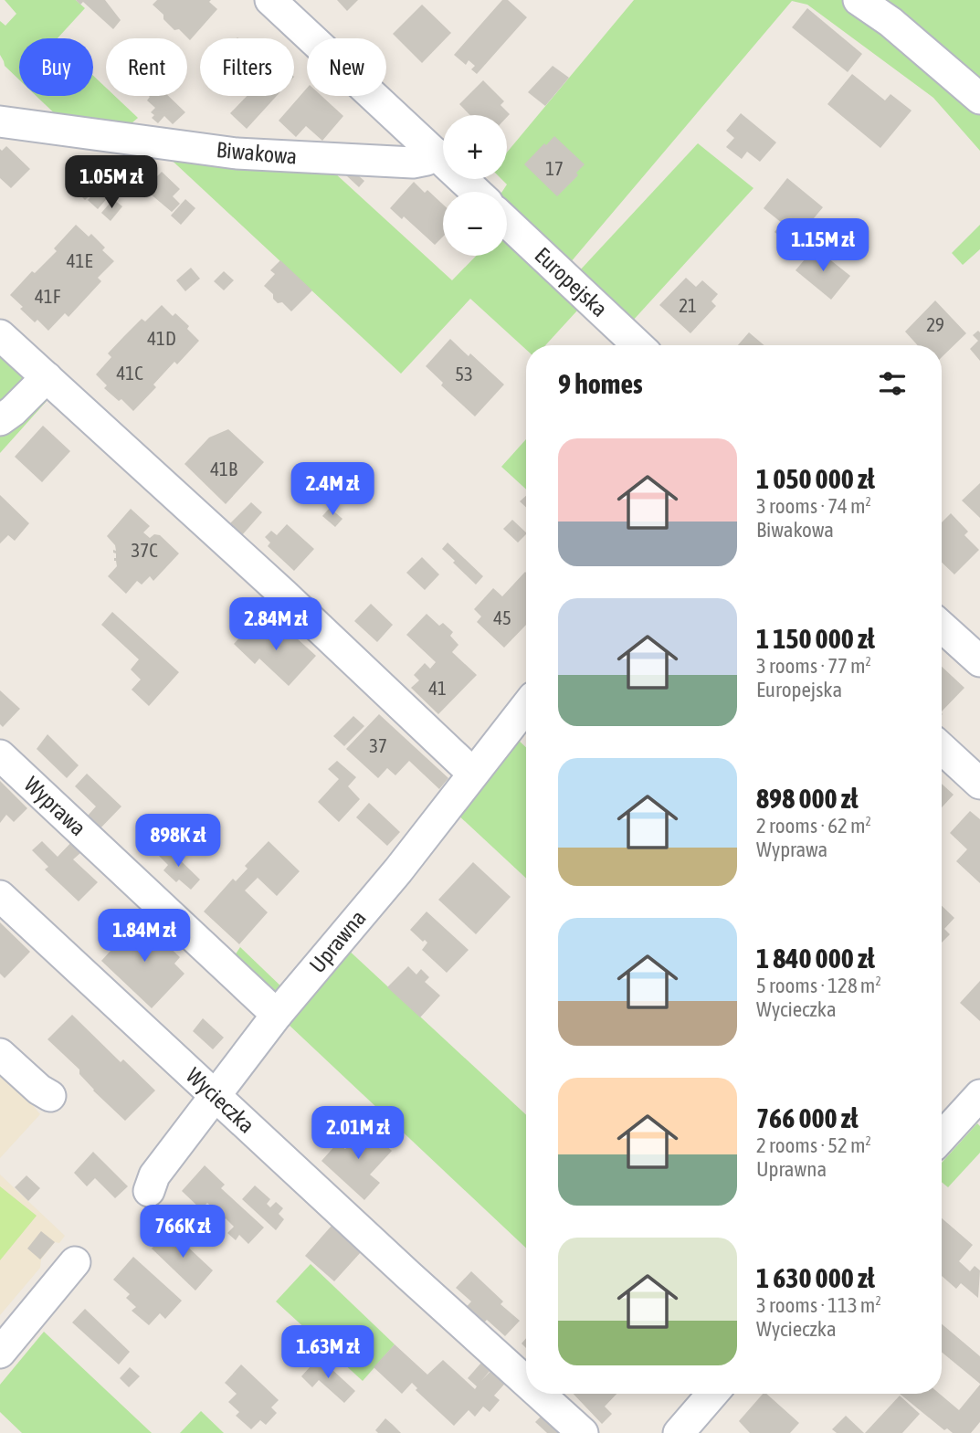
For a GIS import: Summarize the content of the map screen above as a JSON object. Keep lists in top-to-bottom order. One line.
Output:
{"streets":{"street":["Biwakowa","Europejska","Wyprawa","Uprawna","Wycieczka"]},"crossings":[["Wyprawa","Uprawna"],["Uprawna","Wycieczka"]],"house_numbers":["17","41E","41F","21","29","41D","41C","53","41B","37C","45","41","37"],"page":{"chip":["Buy","Rent","Filters","New"],"map_buttons":["+","−"],"price":["1.05M zł","1.15M zł","2.4M zł","2.84M zł","898K zł","1.84M zł","2.01M zł","766K zł","1.63M zł"],"heading":"9 homes","list":[{"name":"1 050 000 zł","note":"3 rooms · 74 m² · Biwakowa"},{"name":"1 150 000 zł","note":"3 rooms · 77 m² · Europejska"},{"name":"898 000 zł","note":"2 rooms · 62 m² · Wyprawa"},{"name":"1 840 000 zł","note":"5 rooms · 128 m² · Wycieczka"},{"name":"766 000 zł","note":"2 rooms · 52 m² · Uprawna"},{"name":"1 630 000 zł","note":"3 rooms · 113 m² · Wycieczka"}]}}
